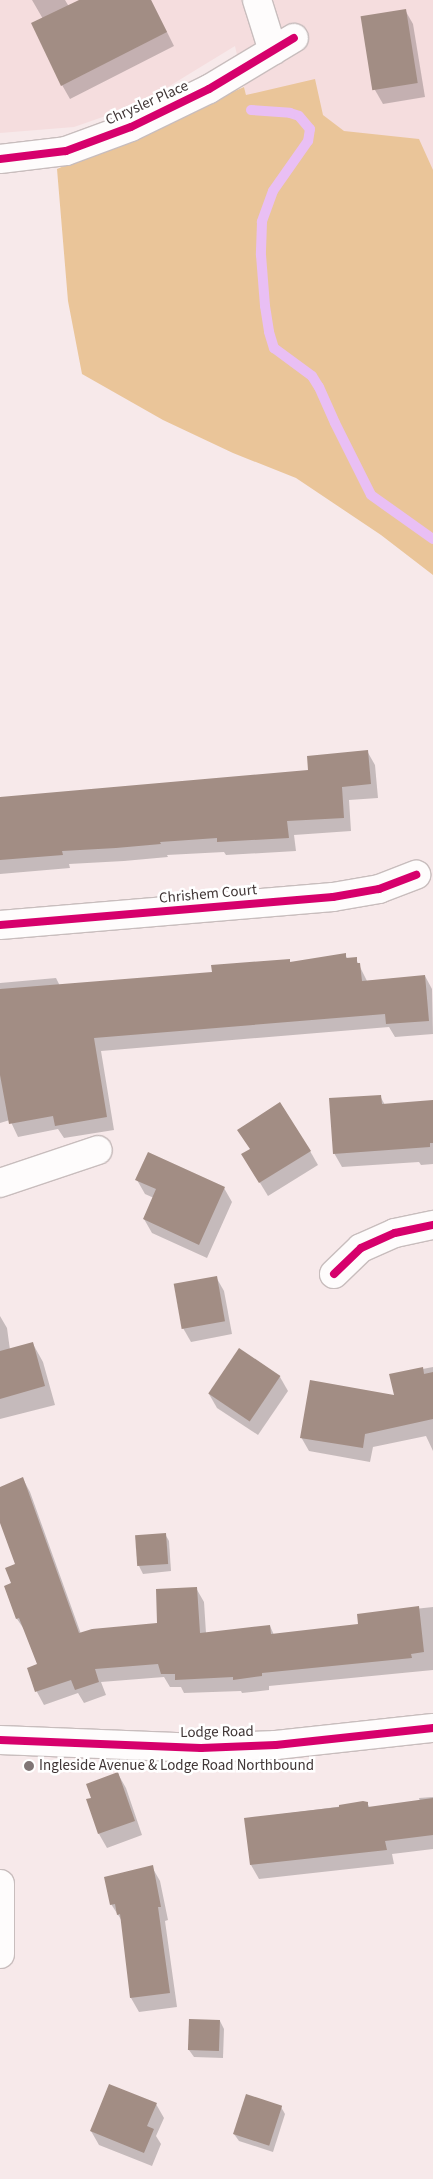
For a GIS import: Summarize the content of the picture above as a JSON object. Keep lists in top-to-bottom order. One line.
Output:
{"streets":{"street":["Chrysler Place","Chrishem Court","Lodge Road"]},"places":["Ingleside Avenue & Lodge Road Northbound"]}
